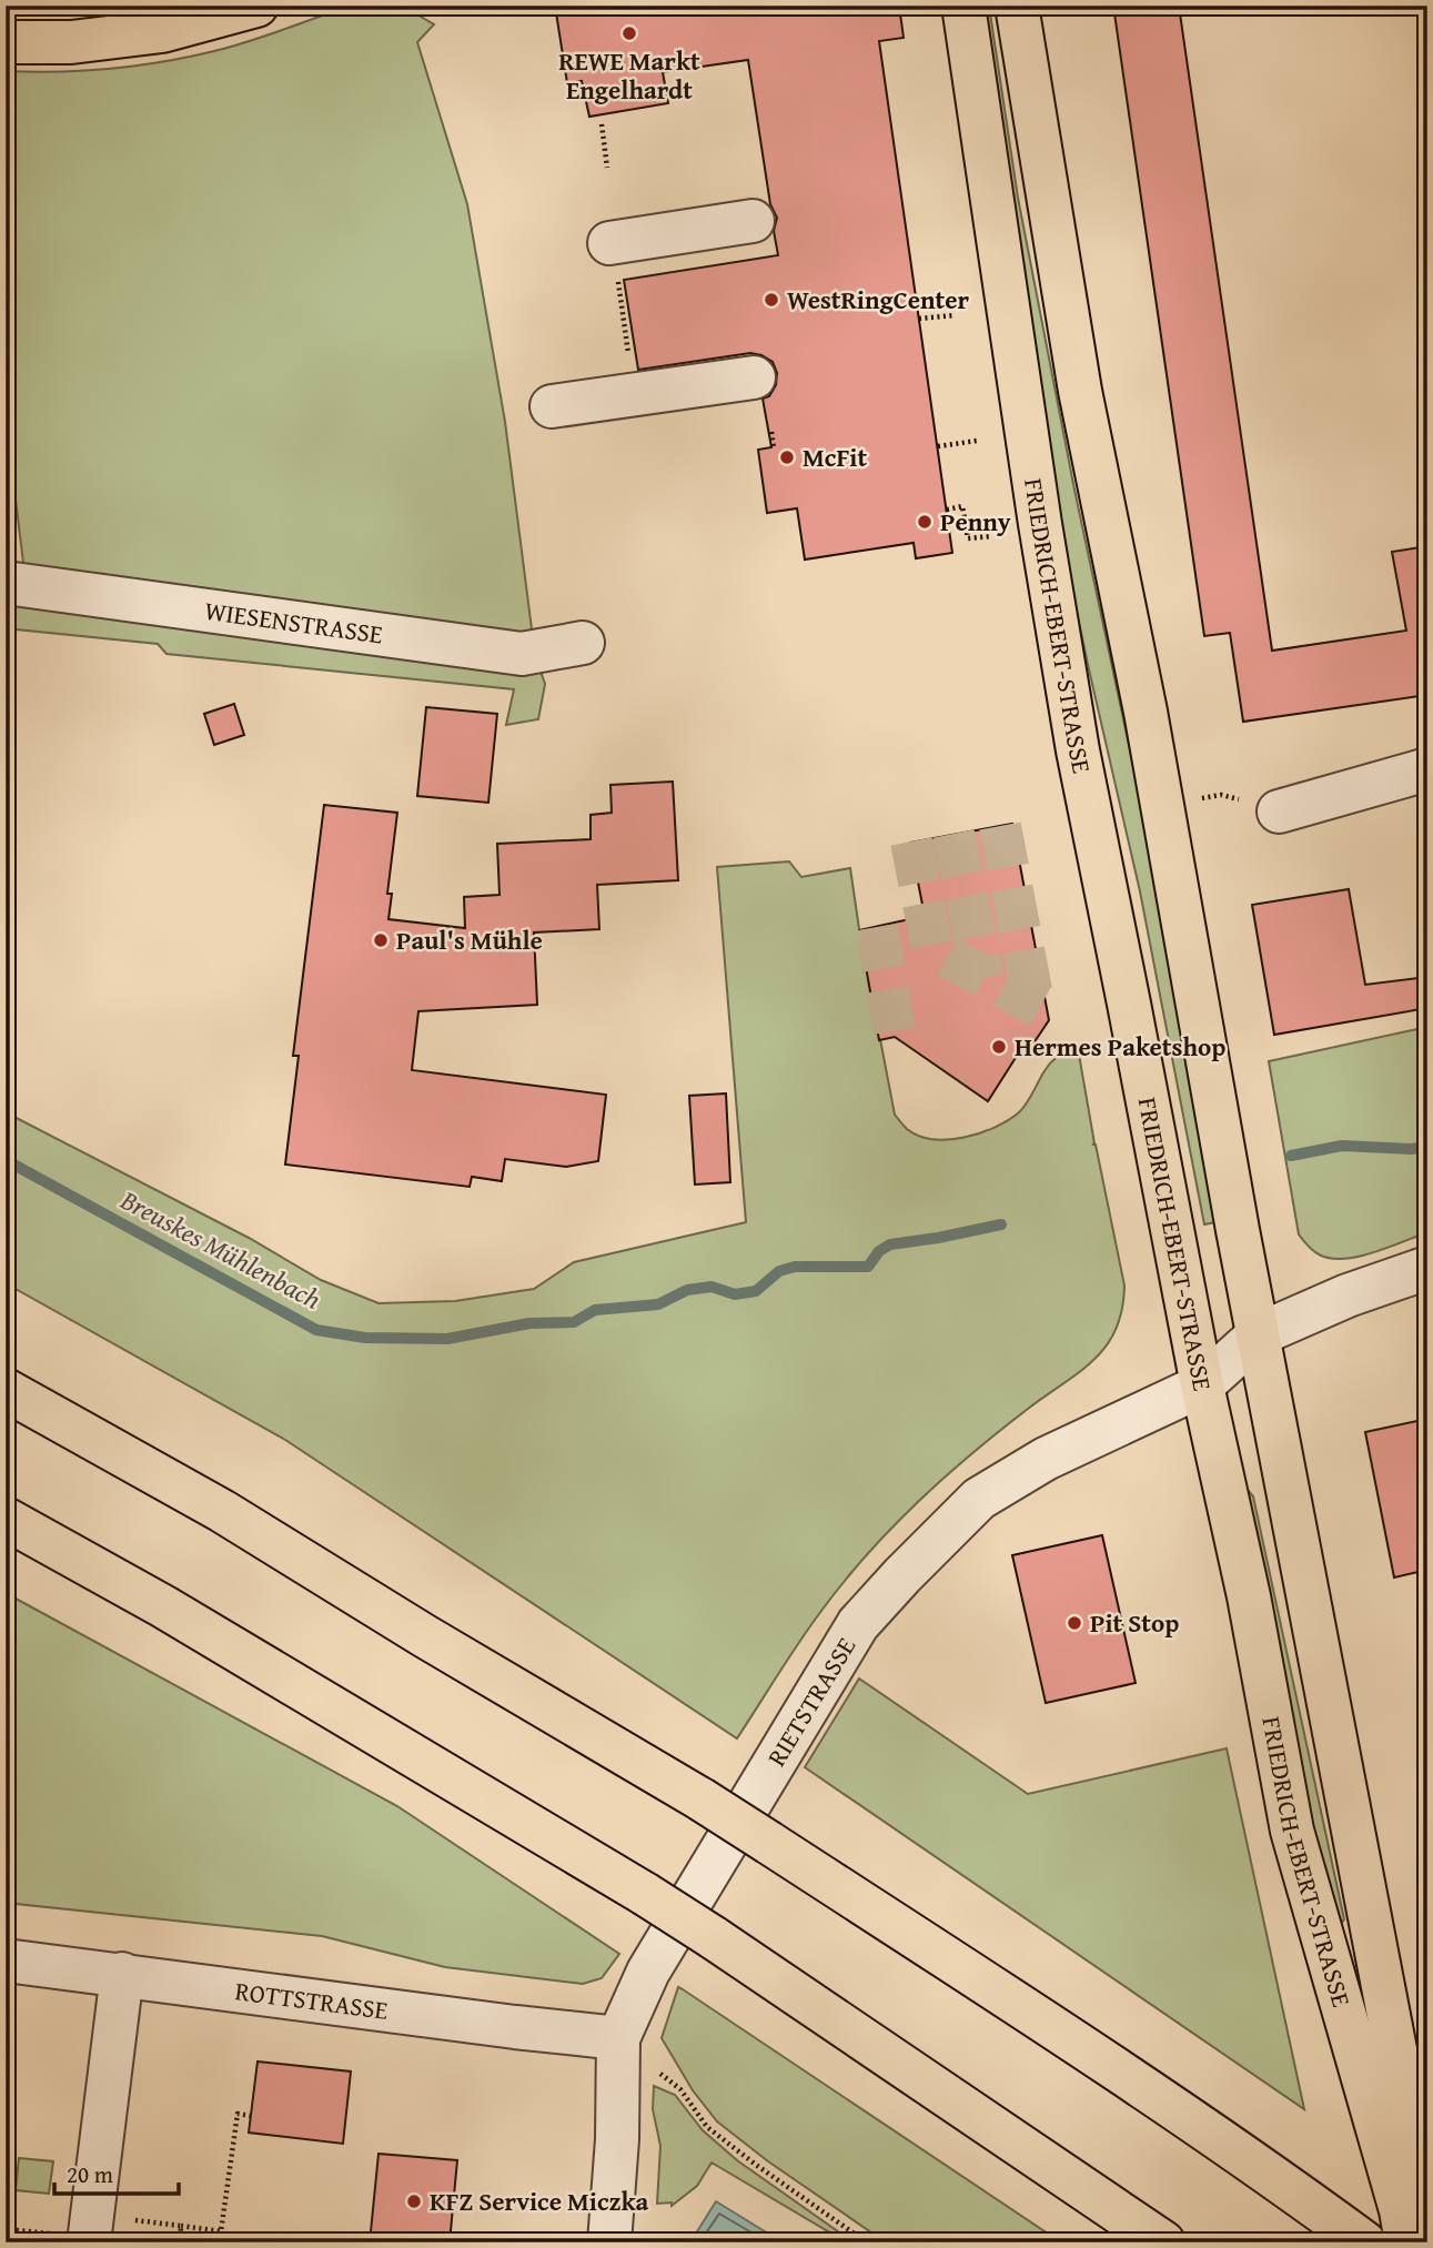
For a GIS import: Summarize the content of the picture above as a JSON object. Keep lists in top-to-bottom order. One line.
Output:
{"streets":{"main road":["FRIEDRICH-EBERT-STRASSE"],"street":["WIESENSTRASSE","RIETSTRASSE","ROTTSTRASSE"]},"crossings":[["FRIEDRICH-EBERT-STRASSE","RIETSTRASSE"],["RIETSTRASSE","ROTTSTRASSE"]],"water":["Breuskes Mühlenbach"],"places":["REWE Markt Engelhardt","WestRingCenter","McFit","Penny","Paul's Mühle","Hermes Paketshop","Pit Stop","KFZ Service Miczka"],"scale_bar":"20 m"}
